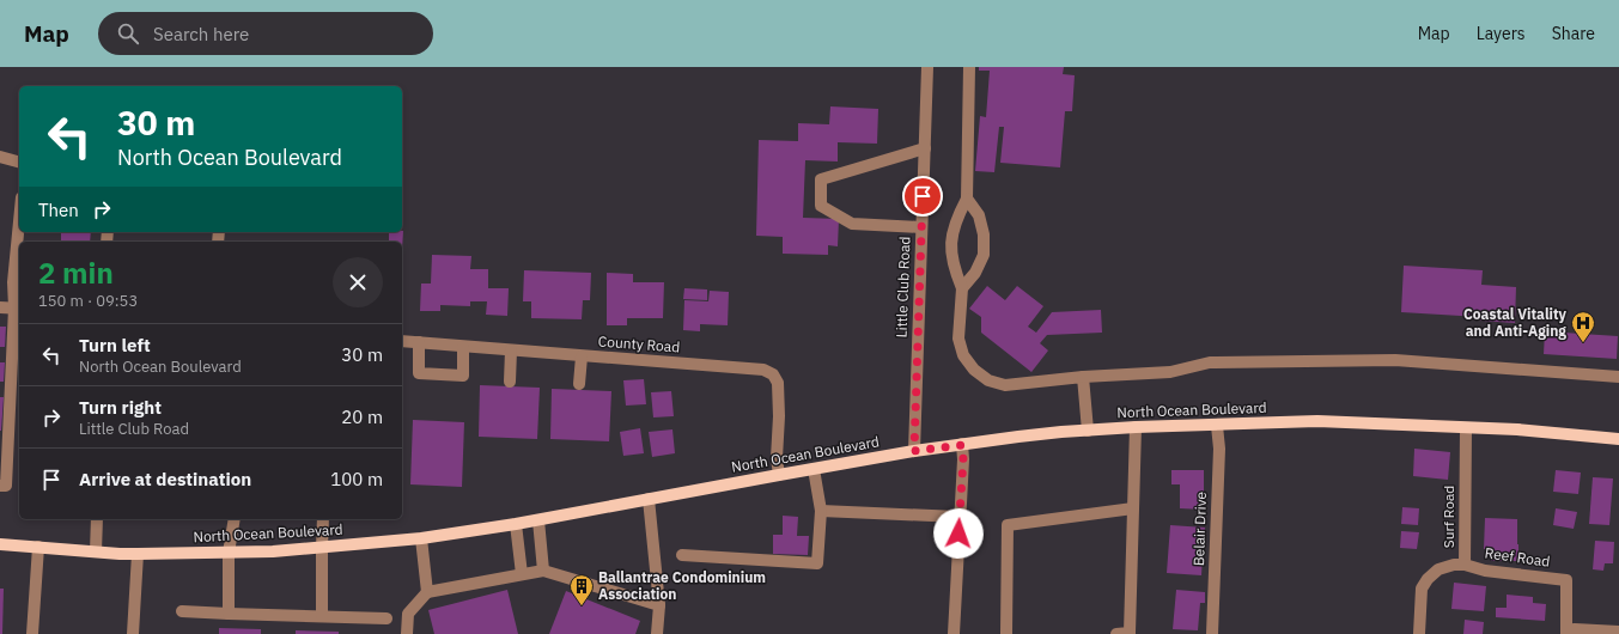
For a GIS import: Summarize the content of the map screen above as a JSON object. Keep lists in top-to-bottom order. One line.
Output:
{"streets":{"main road":["North Ocean Boulevard"],"street":["Little Club Road","County Road","Surf Road","Belair Drive","Reef Road"]},"crossings":[["Little Club Road","North Ocean Boulevard"],["County Road","North Ocean Boulevard"],["North Ocean Boulevard","Surf Road"],["North Ocean Boulevard","Belair Drive"],["Surf Road","Reef Road"]],"places":{"hospital":["Coastal Vitality and Anti-Aging"],"building":["Ballantrae Condominium Association"]},"page":{"header":"Map","search":"Search here","nav":["Map","Layers","Share"],"turn":["30 m","North Ocean Boulevard"],"then":"Then","heading":["2 min","150 m · 09:53"],"list":[{"name":"Turn left","note":"North Ocean Boulevard","value":"30 m"},{"name":"Turn right","note":"Little Club Road","value":"20 m"},{"name":"Arrive at destination","value":"100 m"}]}}
